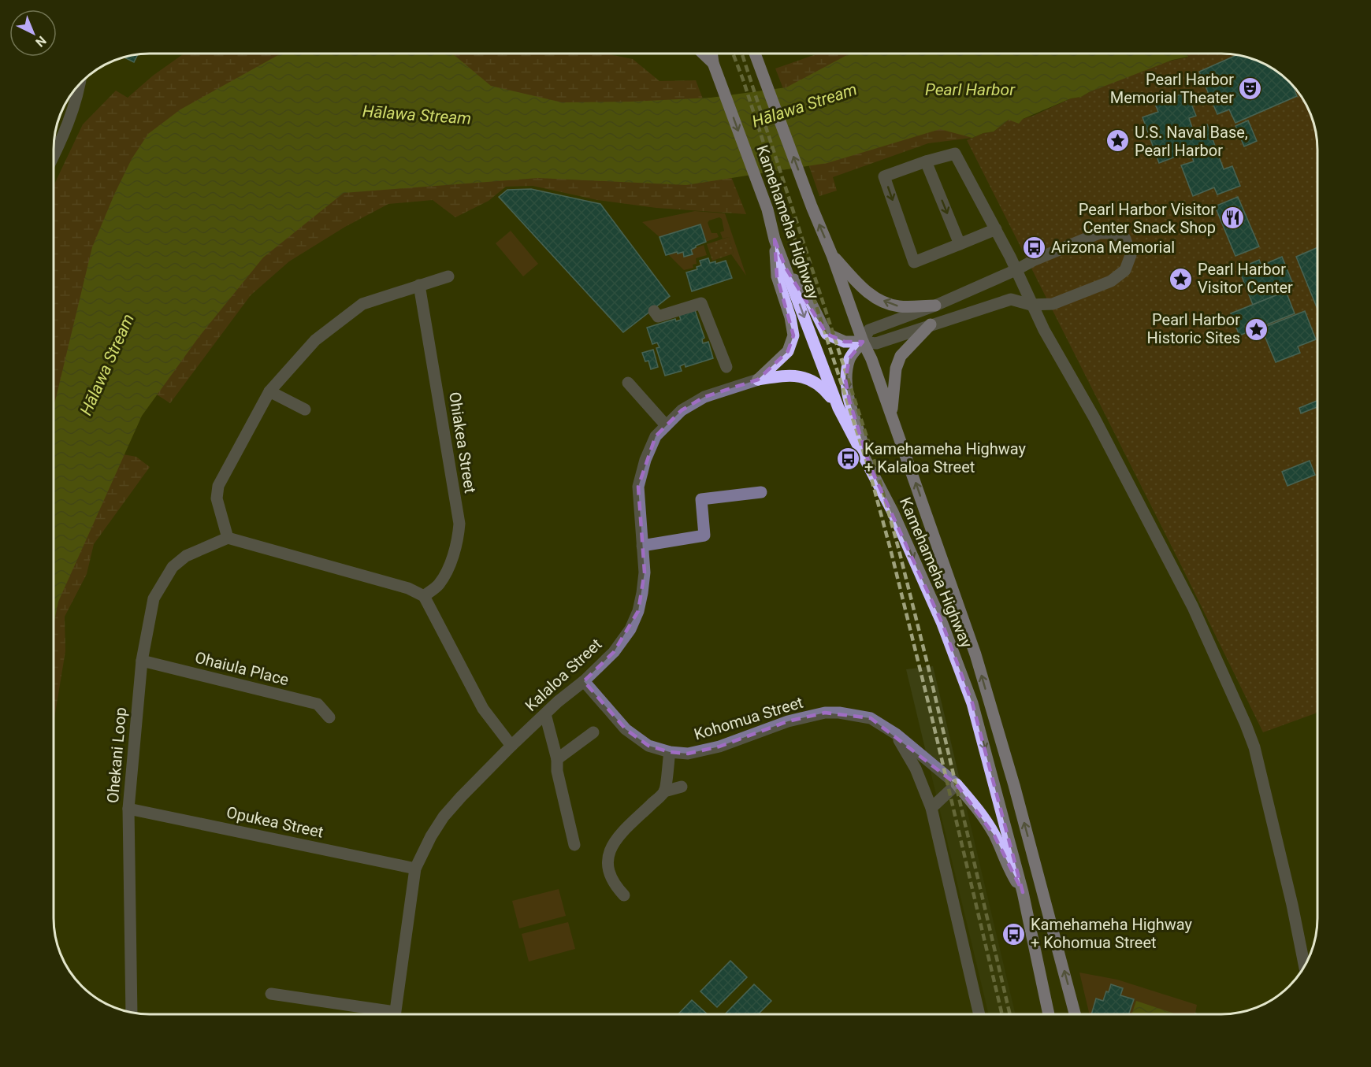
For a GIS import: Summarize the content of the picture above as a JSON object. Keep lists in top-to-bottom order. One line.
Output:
{"streets":{"main road":["Kamehameha Highway"],"street":["Ohiakea Street","Ohaiula Place","Kalaloa Street","Kohomua Street","Ohekani Loop","Opukea Street"]},"crossings":[["Ohaiula Place","Ohekani Loop"],["Kalaloa Street","Kohomua Street"],["Kalaloa Street","Opukea Street"],["Ohekani Loop","Opukea Street"]],"water":["Pearl Harbor","Hālawa Stream"],"places":{"theatre":["Pearl Harbor Memorial Theater"],"place":["U.S. Naval Base, Pearl Harbor","Pearl Harbor Visitor Center","Pearl Harbor Historic Sites"],"restaurant":["Pearl Harbor Visitor Center Snack Shop"],"bus stop":["Arizona Memorial","Kamehameha Highway + Kalaloa Street","Kamehameha Highway + Kohomua Street"]},"north":"bottom right"}
